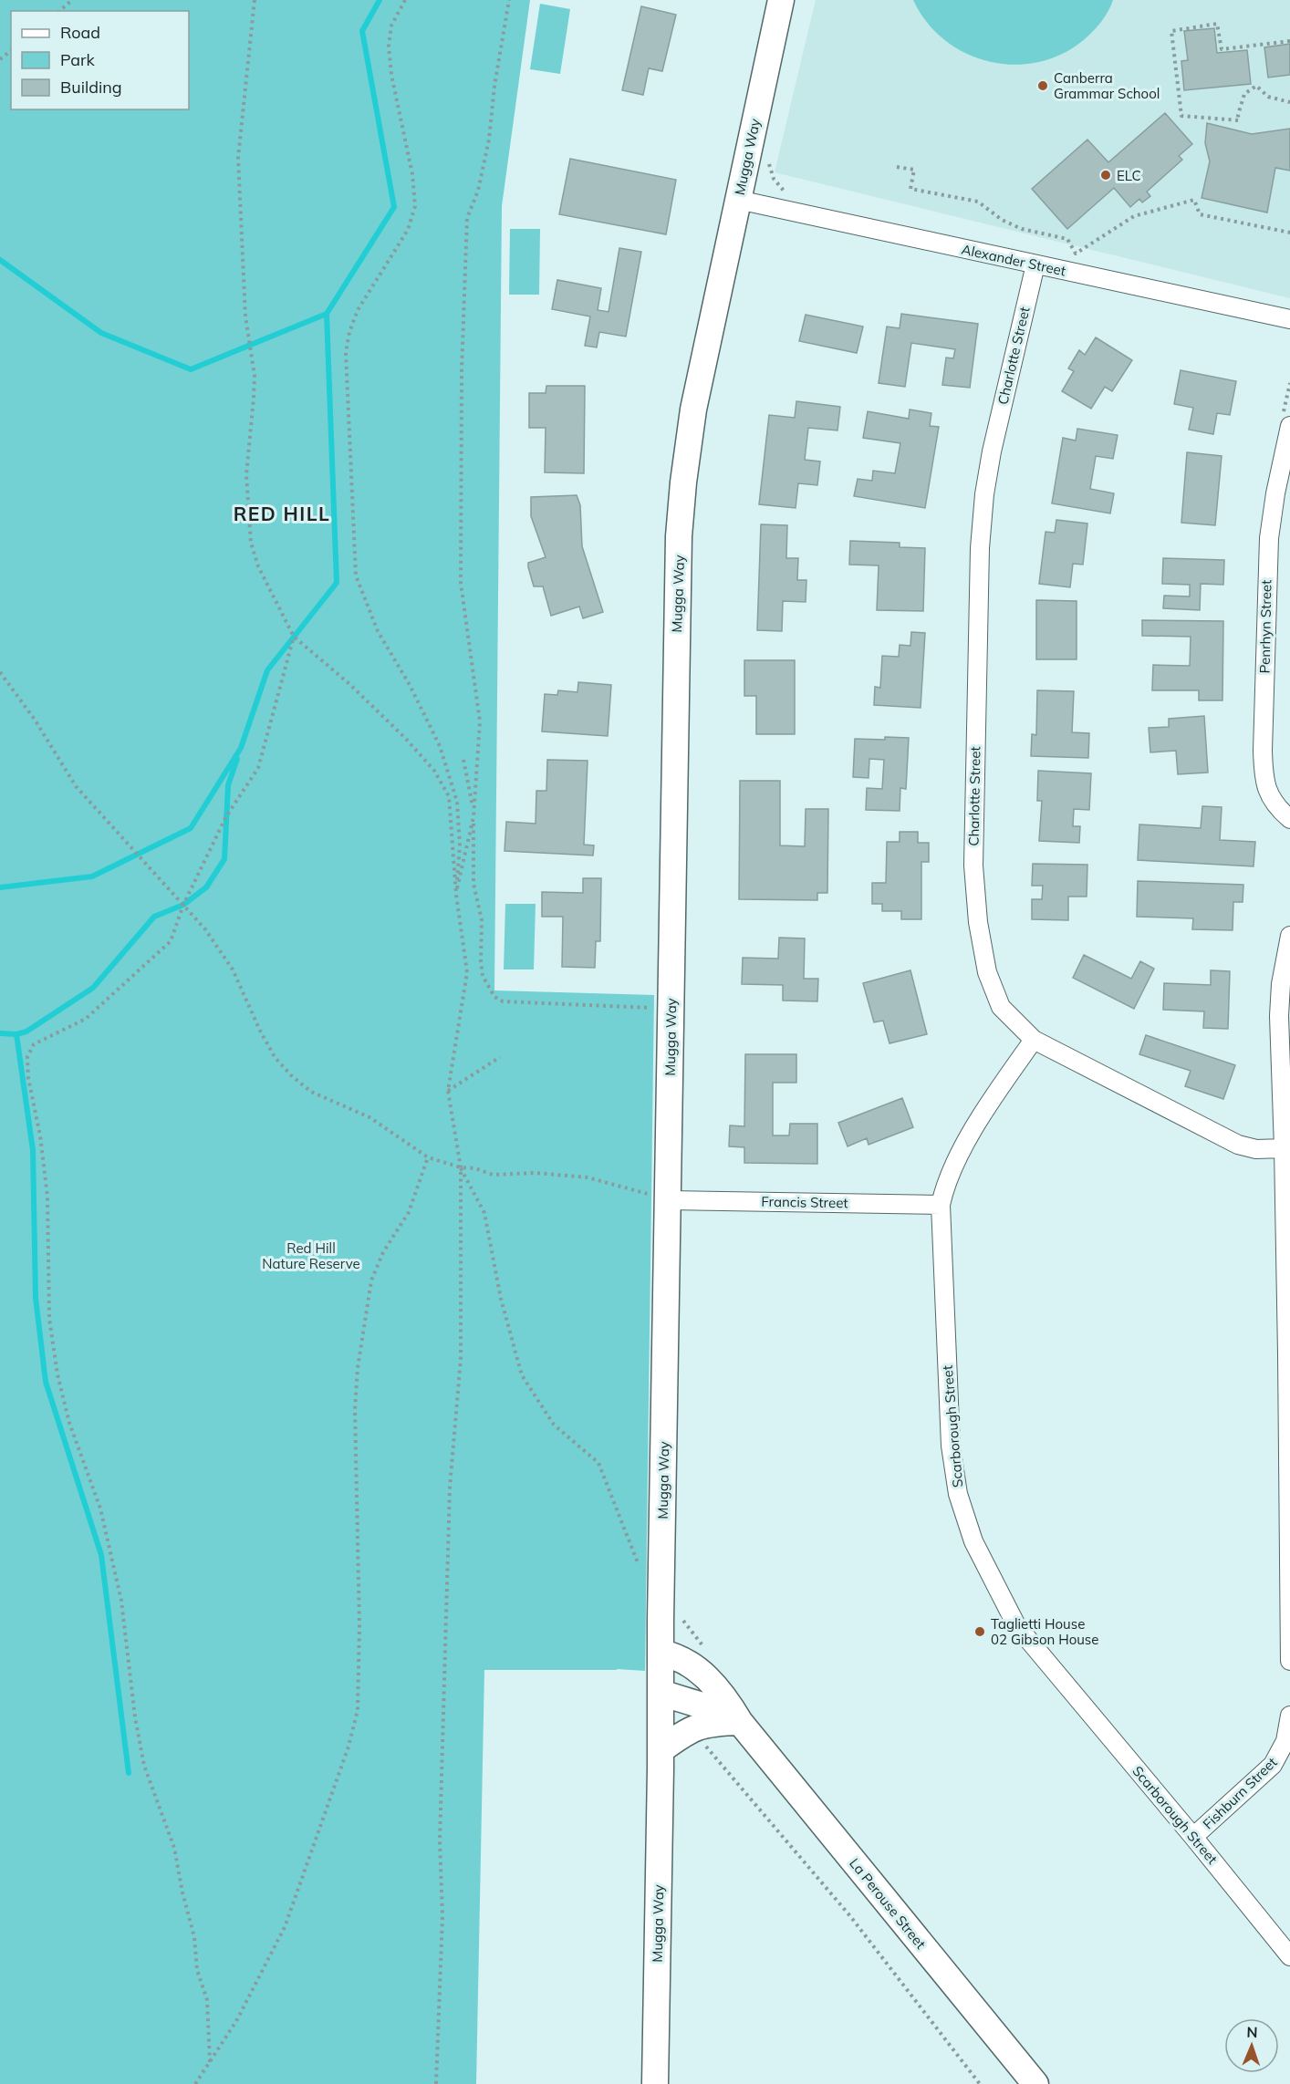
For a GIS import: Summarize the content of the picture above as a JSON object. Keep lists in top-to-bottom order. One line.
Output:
{"streets":{"main road":["Mugga Way","La Perouse Street"],"street":["Alexander Street","Charlotte Street","Penrhyn Street","Francis Street","Scarborough Street","Fishburn Street"]},"crossings":[["Mugga Way","Alexander Street"],["Mugga Way","Francis Street"],["Mugga Way","La Perouse Street"],["Alexander Street","Charlotte Street"],["Charlotte Street","Scarborough Street"],["Francis Street","Scarborough Street"],["Scarborough Street","Fishburn Street"]],"districts":["RED HILL"],"parks":["Red Hill Nature Reserve"],"places":["Canberra Grammar School","ELC","Taglietti House 02 Gibson House"],"legend":["Road","Park","Building"],"north":"top"}
